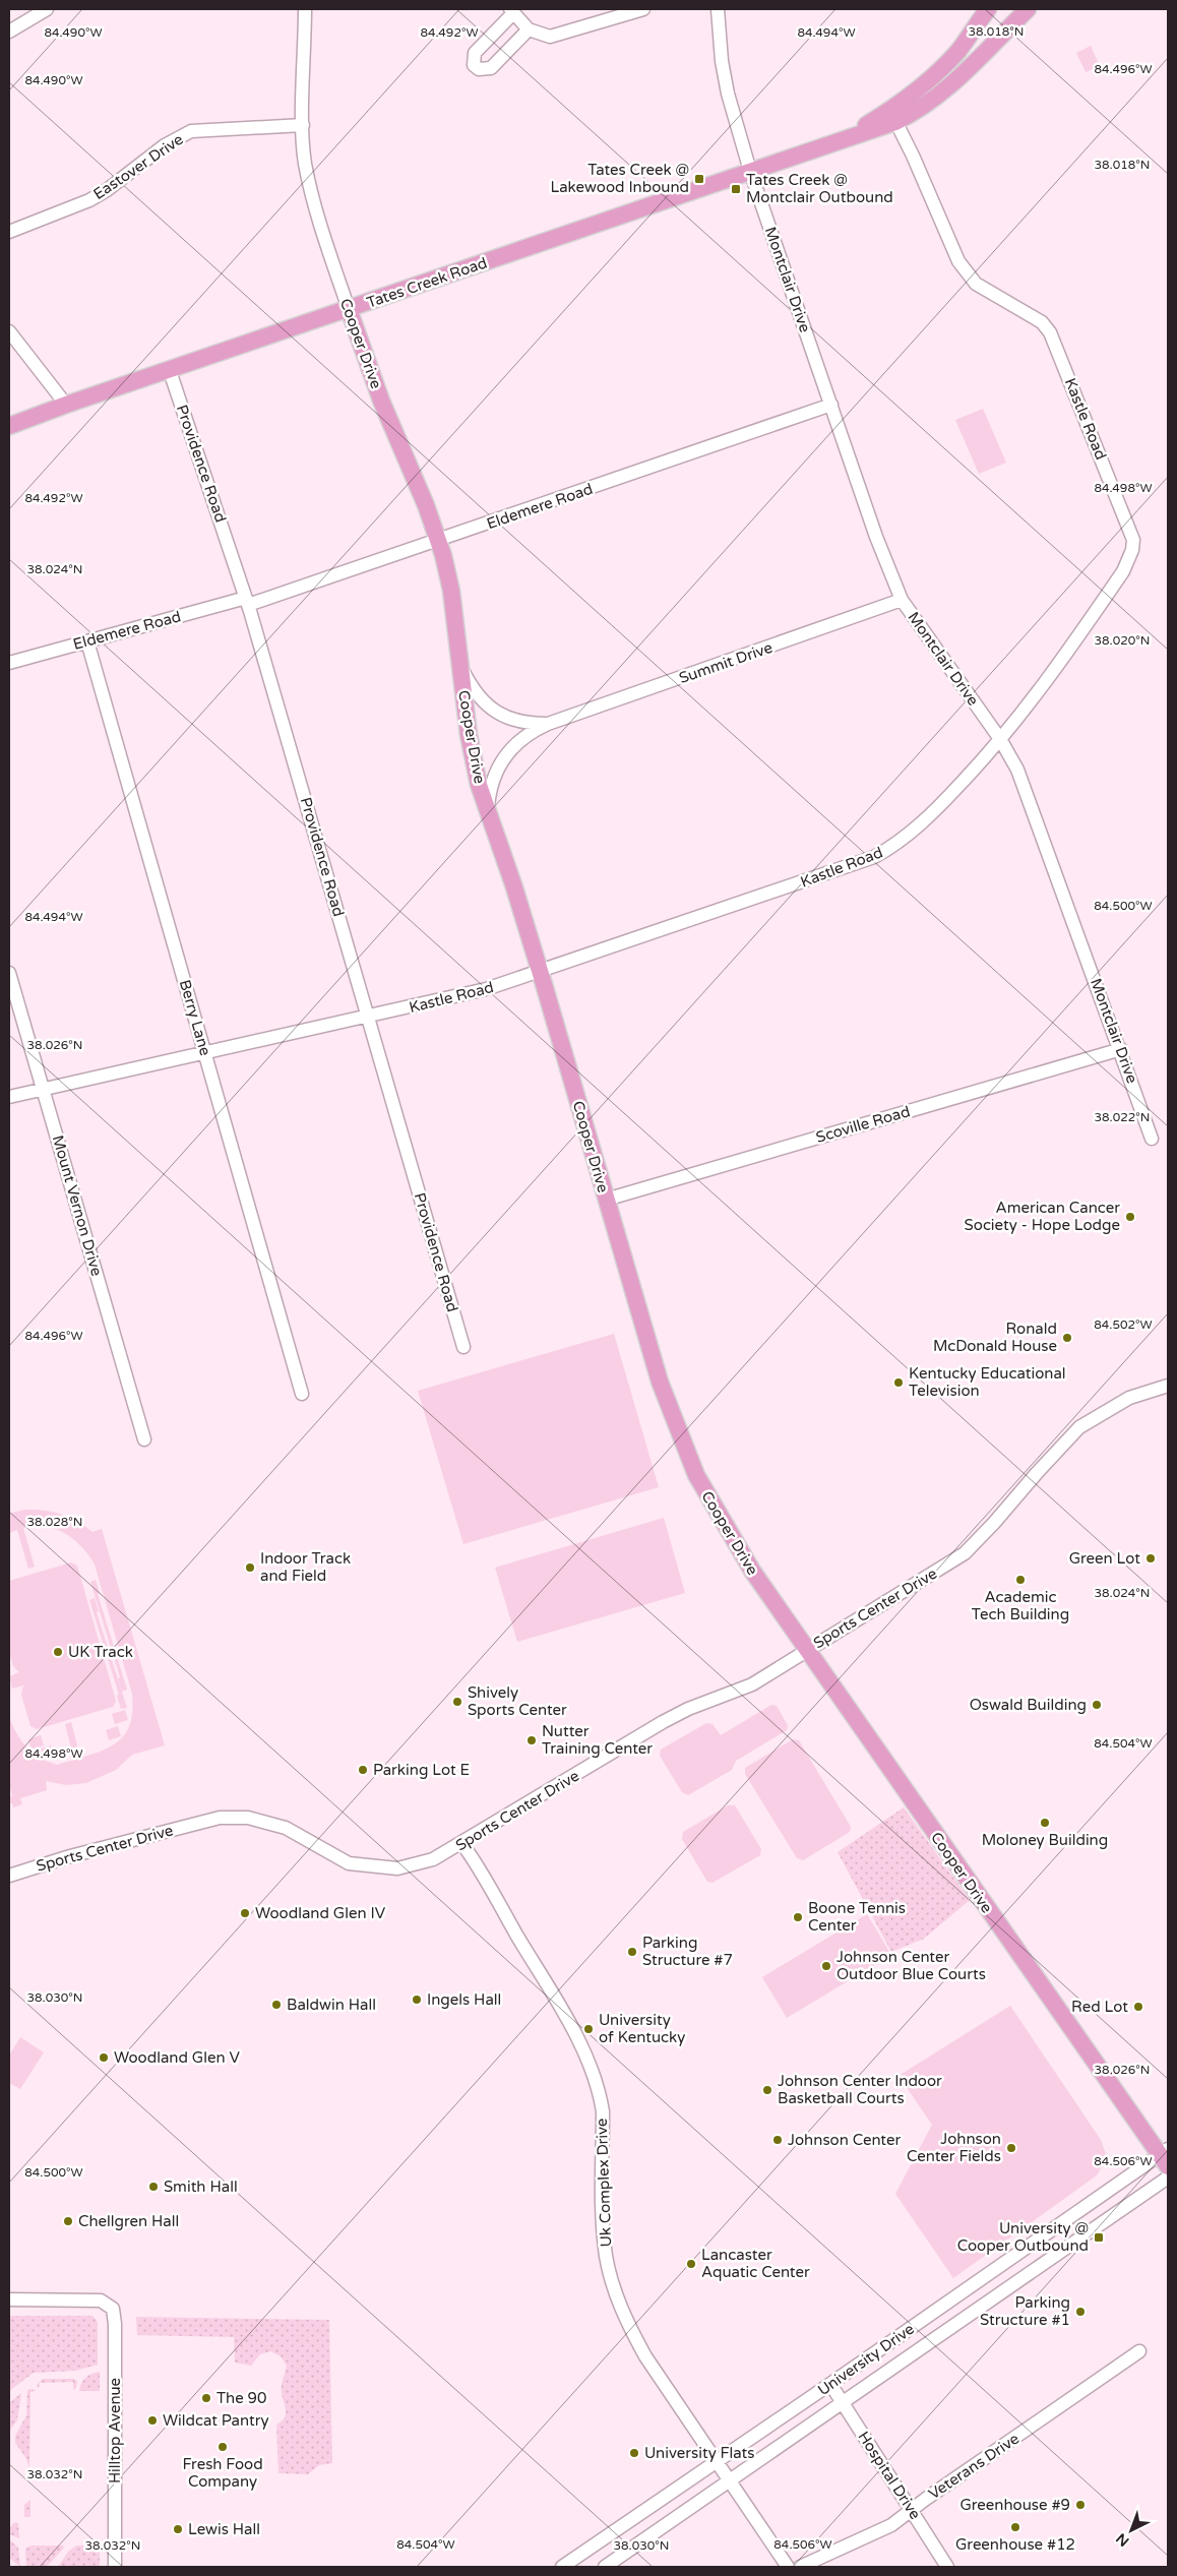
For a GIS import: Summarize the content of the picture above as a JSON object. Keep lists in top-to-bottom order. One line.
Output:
{"streets":{"main road":["Tates Creek Road","Cooper Drive"],"street":["Eastover Drive","Montclair Drive","Kastle Road","Providence Road","Eldemere Road","Summit Drive","Berry Lane","Scoville Road","Mount Vernon Drive","Sports Center Drive","Uk Complex Drive","University Drive","Hilltop Avenue","Veterans Drive","Hospital Drive"]},"crossings":[["Eastover Drive","Cooper Drive"],["Montclair Drive","Tates Creek Road"],["Montclair Drive","Kastle Road"],["Montclair Drive","Eldemere Road"],["Montclair Drive","Summit Drive"],["Montclair Drive","Scoville Road"],["Tates Creek Road","Cooper Drive"],["Tates Creek Road","Kastle Road"],["Tates Creek Road","Providence Road"],["Cooper Drive","Kastle Road"],["Cooper Drive","Eldemere Road"],["Cooper Drive","Summit Drive"],["Cooper Drive","Scoville Road"],["Cooper Drive","Sports Center Drive"],["Cooper Drive","University Drive"],["Kastle Road","Providence Road"],["Kastle Road","Berry Lane"],["Kastle Road","Mount Vernon Drive"],["Providence Road","Eldemere Road"],["Eldemere Road","Berry Lane"],["Sports Center Drive","Uk Complex Drive"],["Uk Complex Drive","University Drive"],["University Drive","Hospital Drive"],["Veterans Drive","Hospital Drive"]],"places":{"transit":["Tates Creek @ Lakewood Inbound","Tates Creek @ Montclair Outbound","University @ Cooper Outbound"],"other":["American Cancer Society - Hope Lodge","Ronald McDonald House","Kentucky Educational Television","Green Lot","Indoor Track and Field","Academic Tech Building","UK Track","Shively Sports Center","Oswald Building","Nutter Training Center","Parking Lot E","Moloney Building","Woodland Glen IV","Boone Tennis Center","Parking Structure #7","Johnson Center Outdoor Blue Courts","Ingels Hall","Baldwin Hall","Red Lot","University of Kentucky","Woodland Glen V","Johnson Center Indoor Basketball Courts","Johnson Center","Johnson Center Fields","Smith Hall","Chellgren Hall","Lancaster Aquatic Center","Parking Structure #1","The 90","Wildcat Pantry","Fresh Food Company","University Flats","Greenhouse #9","Greenhouse #12","Lewis Hall"]},"north":"bottom left","coordinates":["38.018°N","84.490°W","84.492°W","84.494°W","84.496°W","84.498°W","38.024°N","38.020°N","84.500°W","38.026°N","38.022°N","84.502°W","38.028°N","84.504°W","38.030°N","84.506°W","38.032°N"]}
